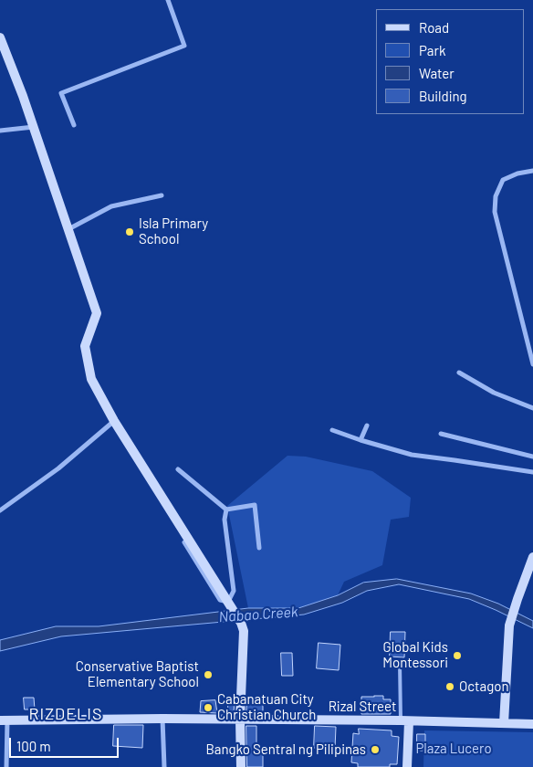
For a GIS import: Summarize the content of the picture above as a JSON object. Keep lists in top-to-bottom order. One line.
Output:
{"streets":{"street":["Rizal Street"]},"districts":["RIZDELIS"],"water":["Nabao Creek"],"parks":["Plaza Lucero"],"places":["Isla Primary School","Global Kids Montessori","Conservative Baptist Elementary School","Octagon","Cabanatuan City Christian Church","Bangko Sentral ng Pilipinas"],"legend":["Road","Park","Water","Building"],"scale_bar":"100 m"}
